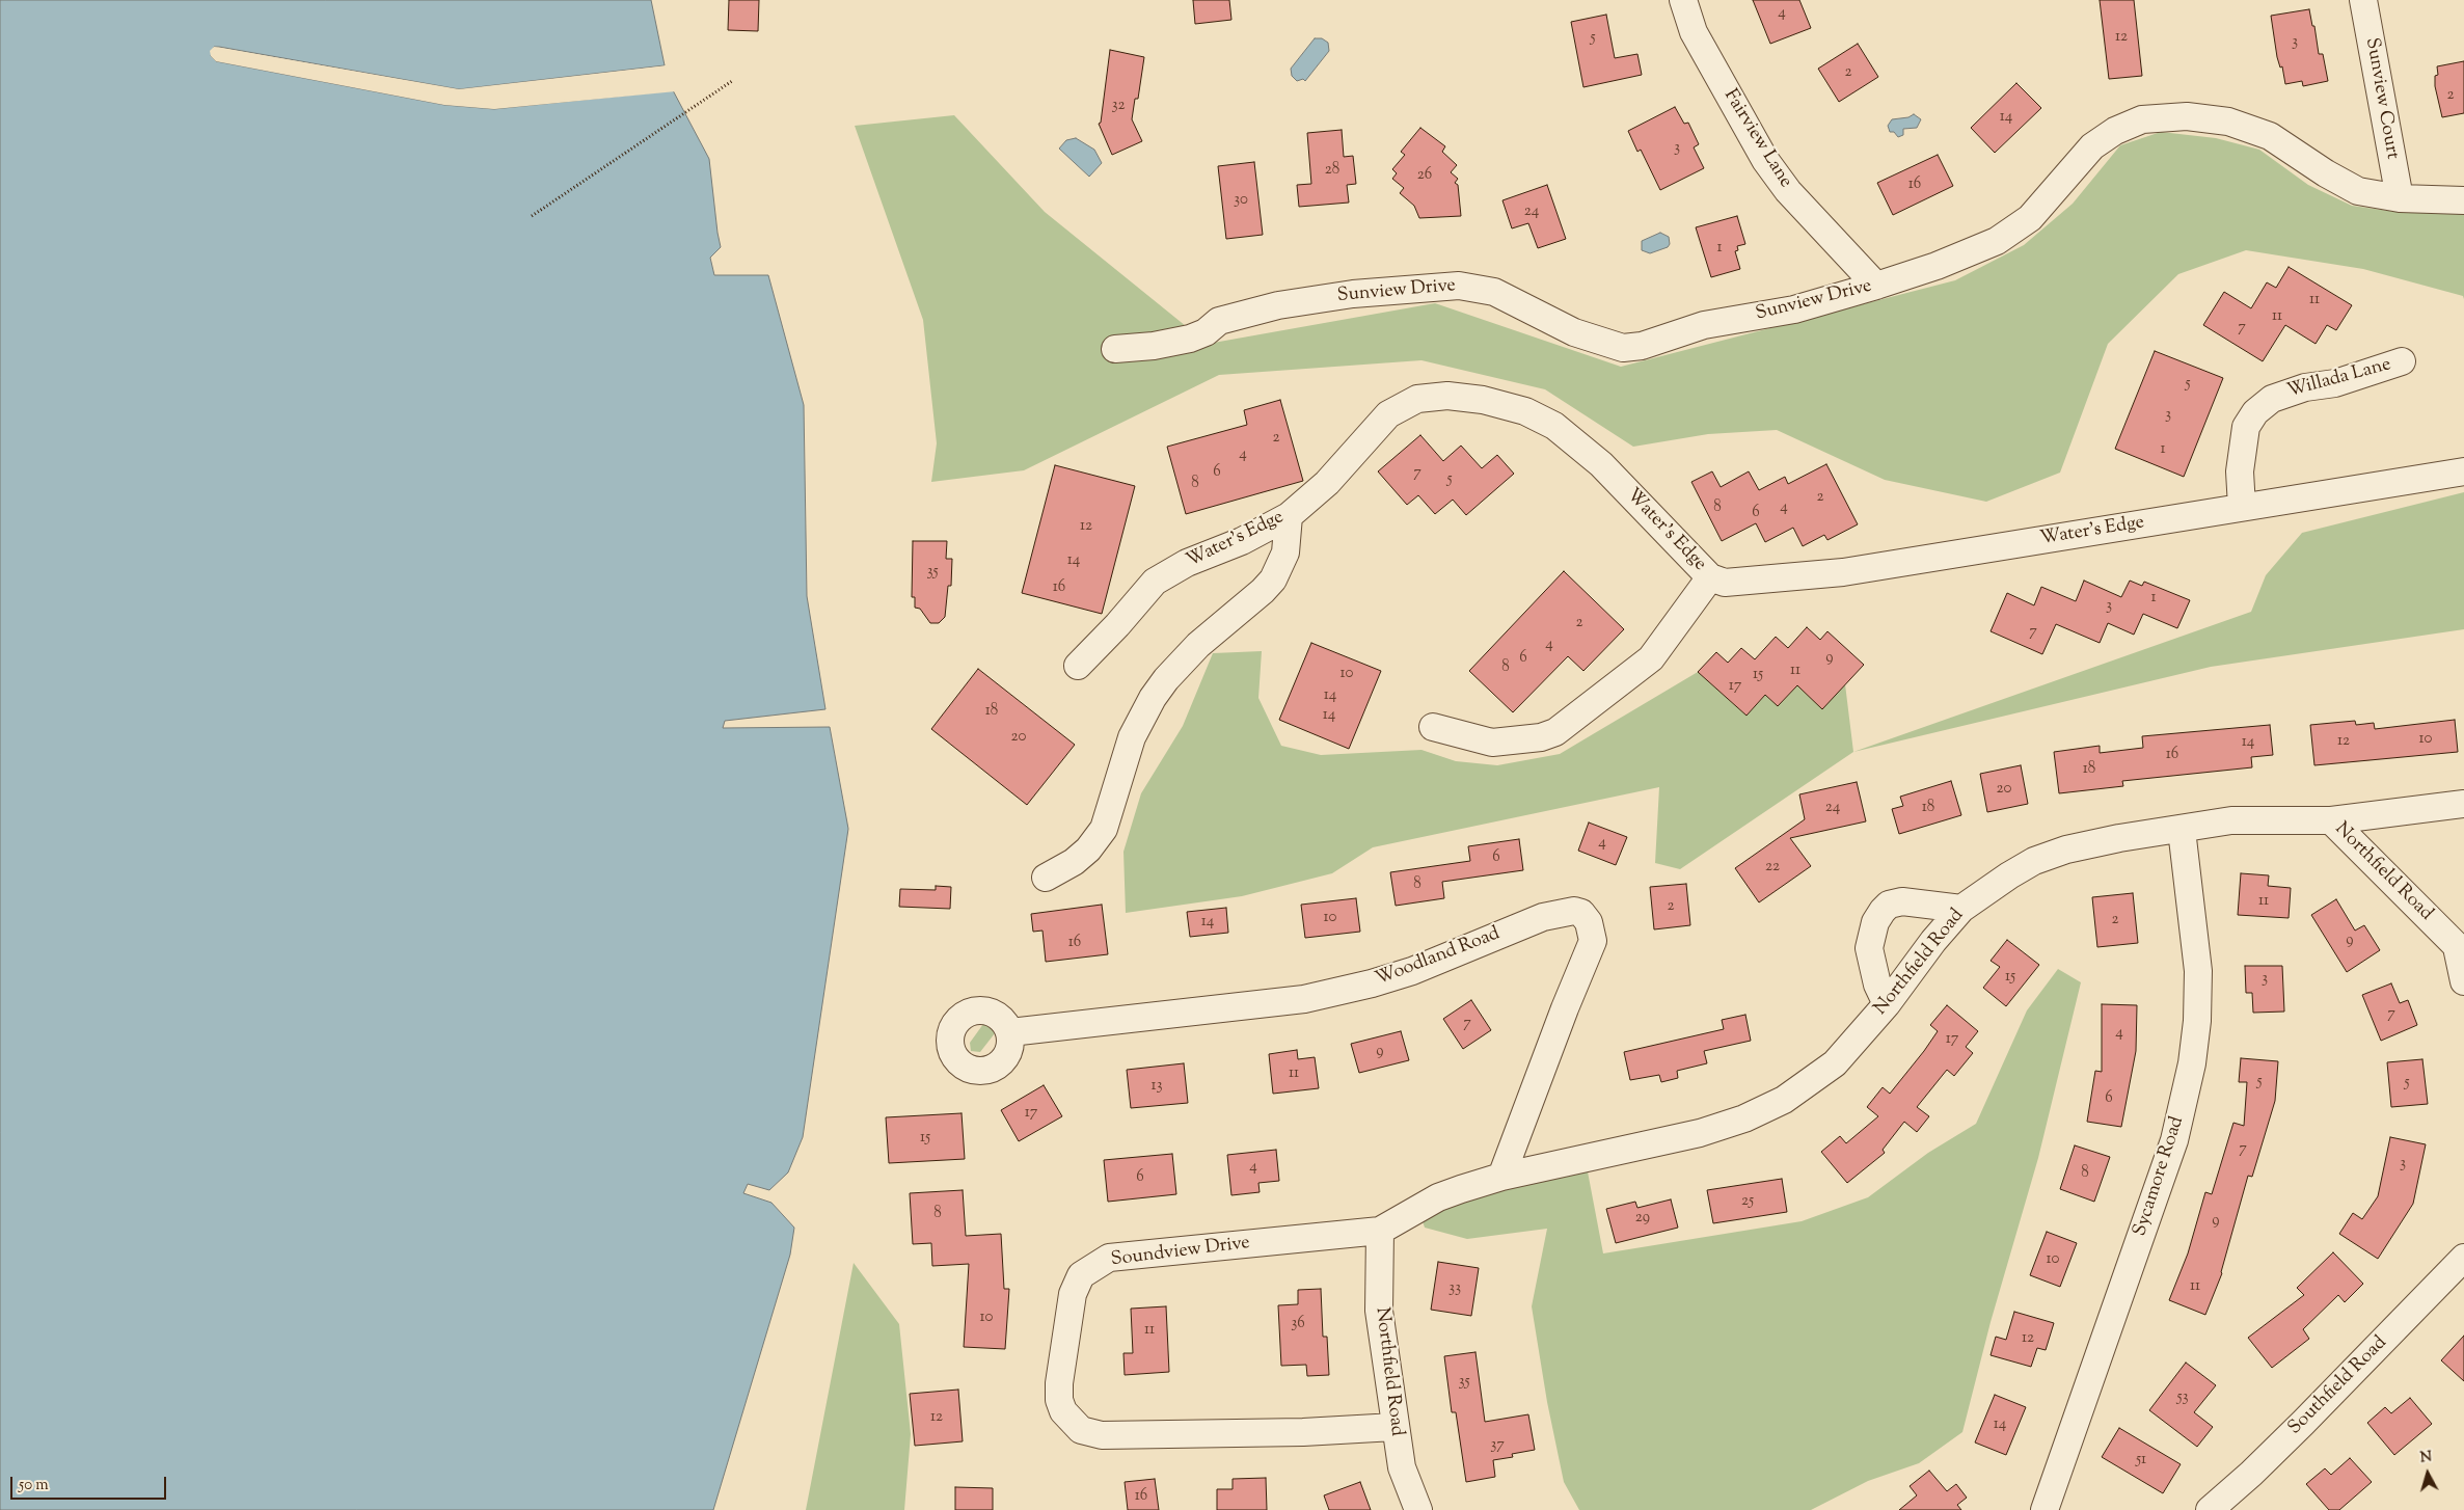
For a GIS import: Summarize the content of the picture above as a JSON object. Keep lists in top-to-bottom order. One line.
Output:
{"streets":{"street":["Sunview Court","Fairview Lane","Sunview Drive","Willada Lane","Water's Edge","Northfield Road","Woodland Road","Sycamore Road","Soundview Drive","Southfield Road"]},"crossings":[["Sunview Court","Sunview Drive"],["Fairview Lane","Sunview Drive"],["Willada Lane","Water's Edge"],["Northfield Road","Woodland Road"],["Northfield Road","Sycamore Road"],["Northfield Road","Soundview Drive"],["Woodland Road","Soundview Drive"]],"house_numbers":["4","12","5","3","2","2","32","14","3","28","26","16","30","24","1","11","11","7","5","3","2","1","4","6","7","5","8","2","8","4","6","12","14","35","16","1","3","2","7","4","6","9","8","11","10","15","17","14","18","14","20","10","12","14","16","18","20","24","18","4","6","22","8","11","2","10","2","14","9","16","15","3","7","7","4","17","9","11","5","5","13","6","17","15","7","3","4","8","6","25","8","29","9","10","11","33","10","36","11","12","35","53","12","14","37","51","16"],"scale_bar":"50 m","north":"top"}
